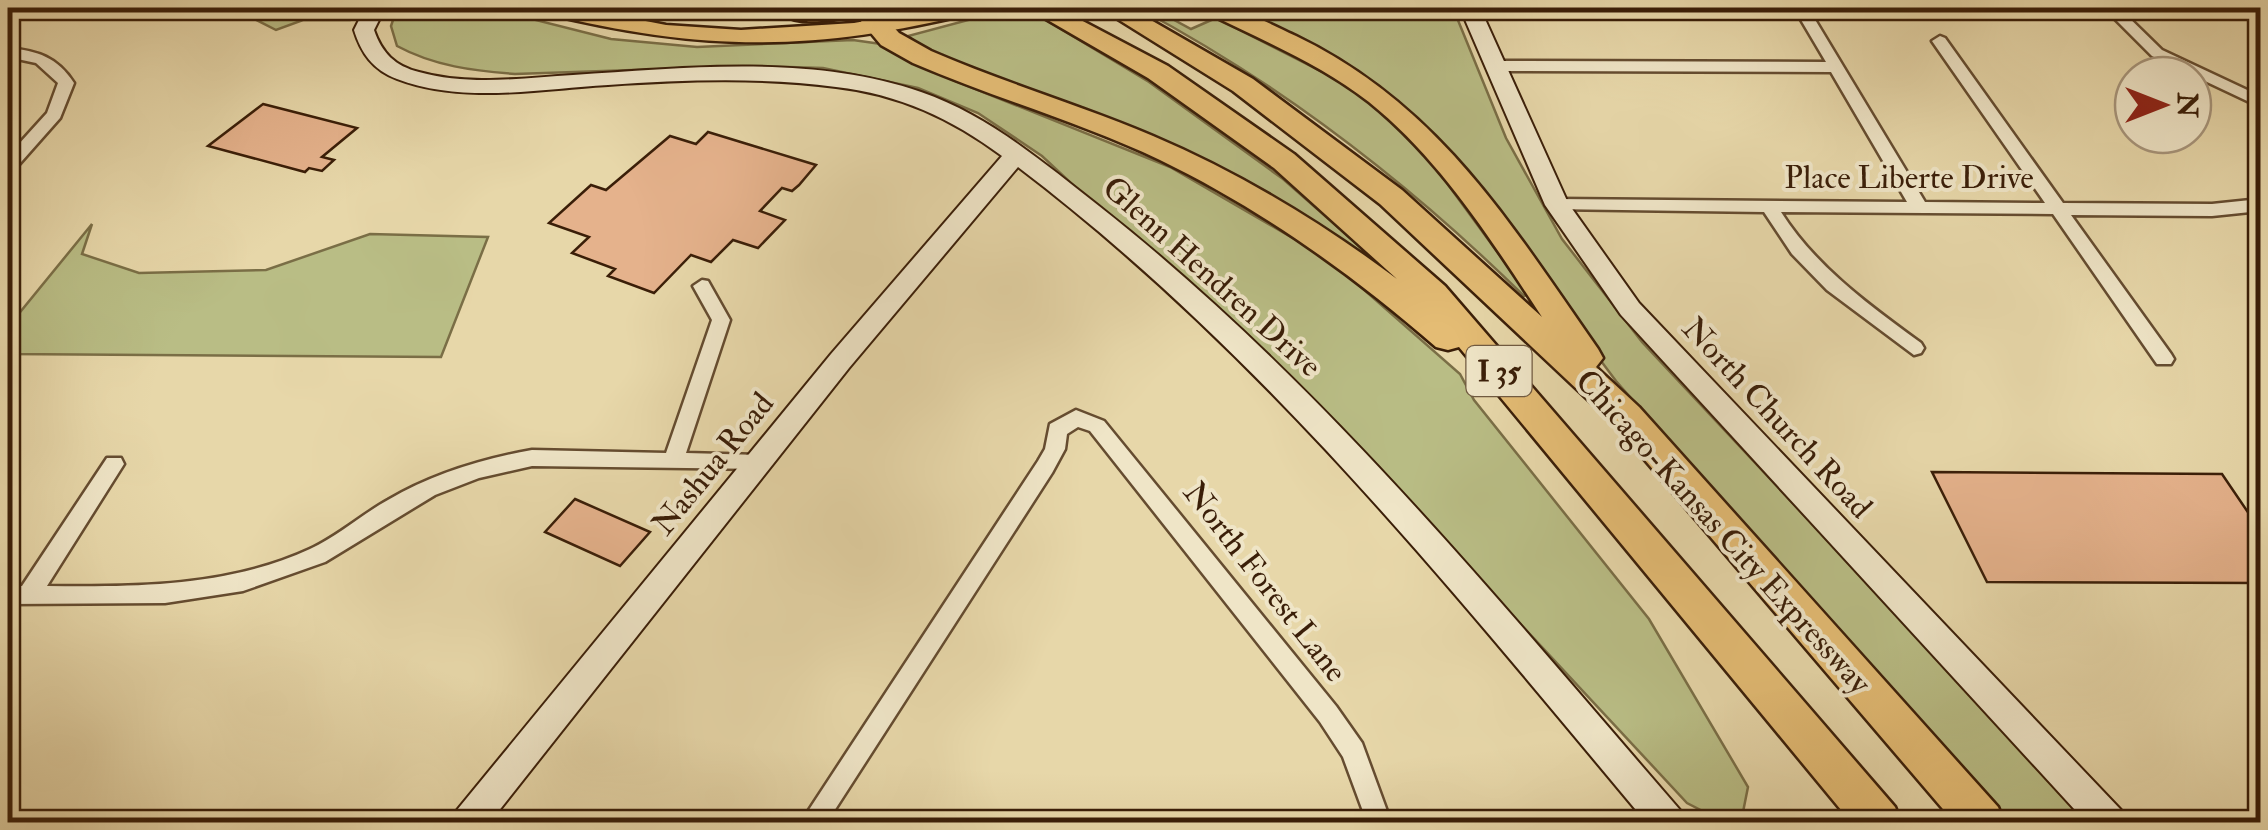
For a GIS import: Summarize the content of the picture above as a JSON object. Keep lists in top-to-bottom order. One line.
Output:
{"streets":{"highway":["I 35","Chicago-Kansas City Expressway"],"street":["Place Liberte Drive","Glenn Hendren Drive","North Church Road","Nashua Road","North Forest Lane"]},"crossings":[["Place Liberte Drive","North Church Road"],["Glenn Hendren Drive","Nashua Road"]],"north":"right"}
